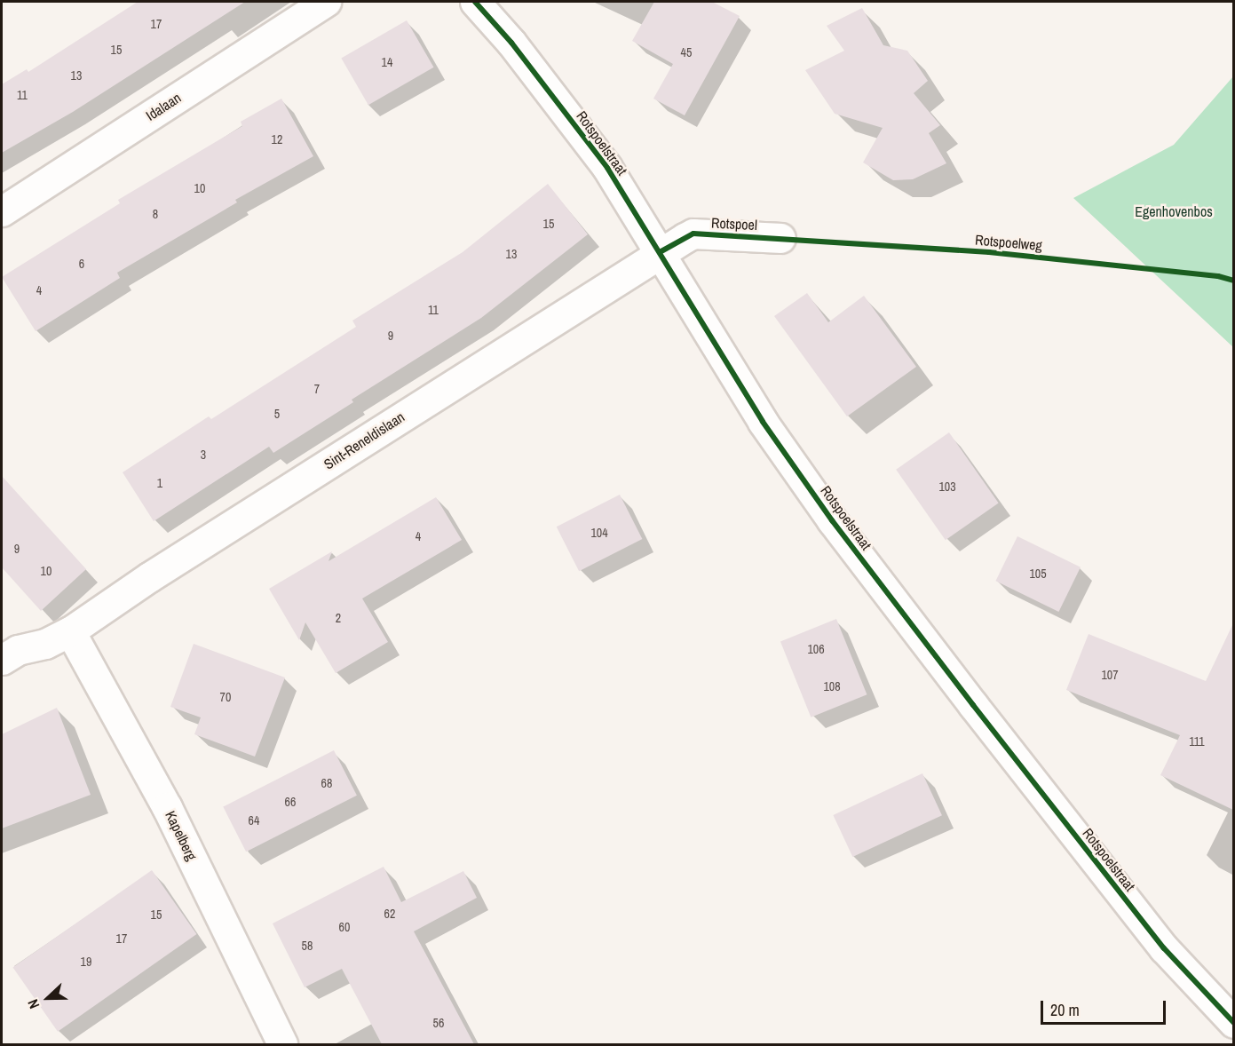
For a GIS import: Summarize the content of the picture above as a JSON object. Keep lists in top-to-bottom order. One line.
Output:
{"streets":{"street":["Idalaan","Rotspoelstraat","Rotspoel","Sint-Reneldislaan","Kapelberg"],"cycle path":["Rotspoelweg"]},"crossings":[["Rotspoelstraat","Rotspoel"],["Rotspoelstraat","Sint-Reneldislaan"],["Rotspoel","Sint-Reneldislaan"],["Sint-Reneldislaan","Kapelberg"]],"parks":["Egenhovenbos"],"house_numbers":["17","15","45","14","13","11","12","10","8","15","13","6","4","11","9","7","5","3","1","103","104","4","9","10","105","2","106","107","108","70","111","68","66","64","62","15","60","17","58","19","56"],"scale_bar":"20 m","north":"left"}
